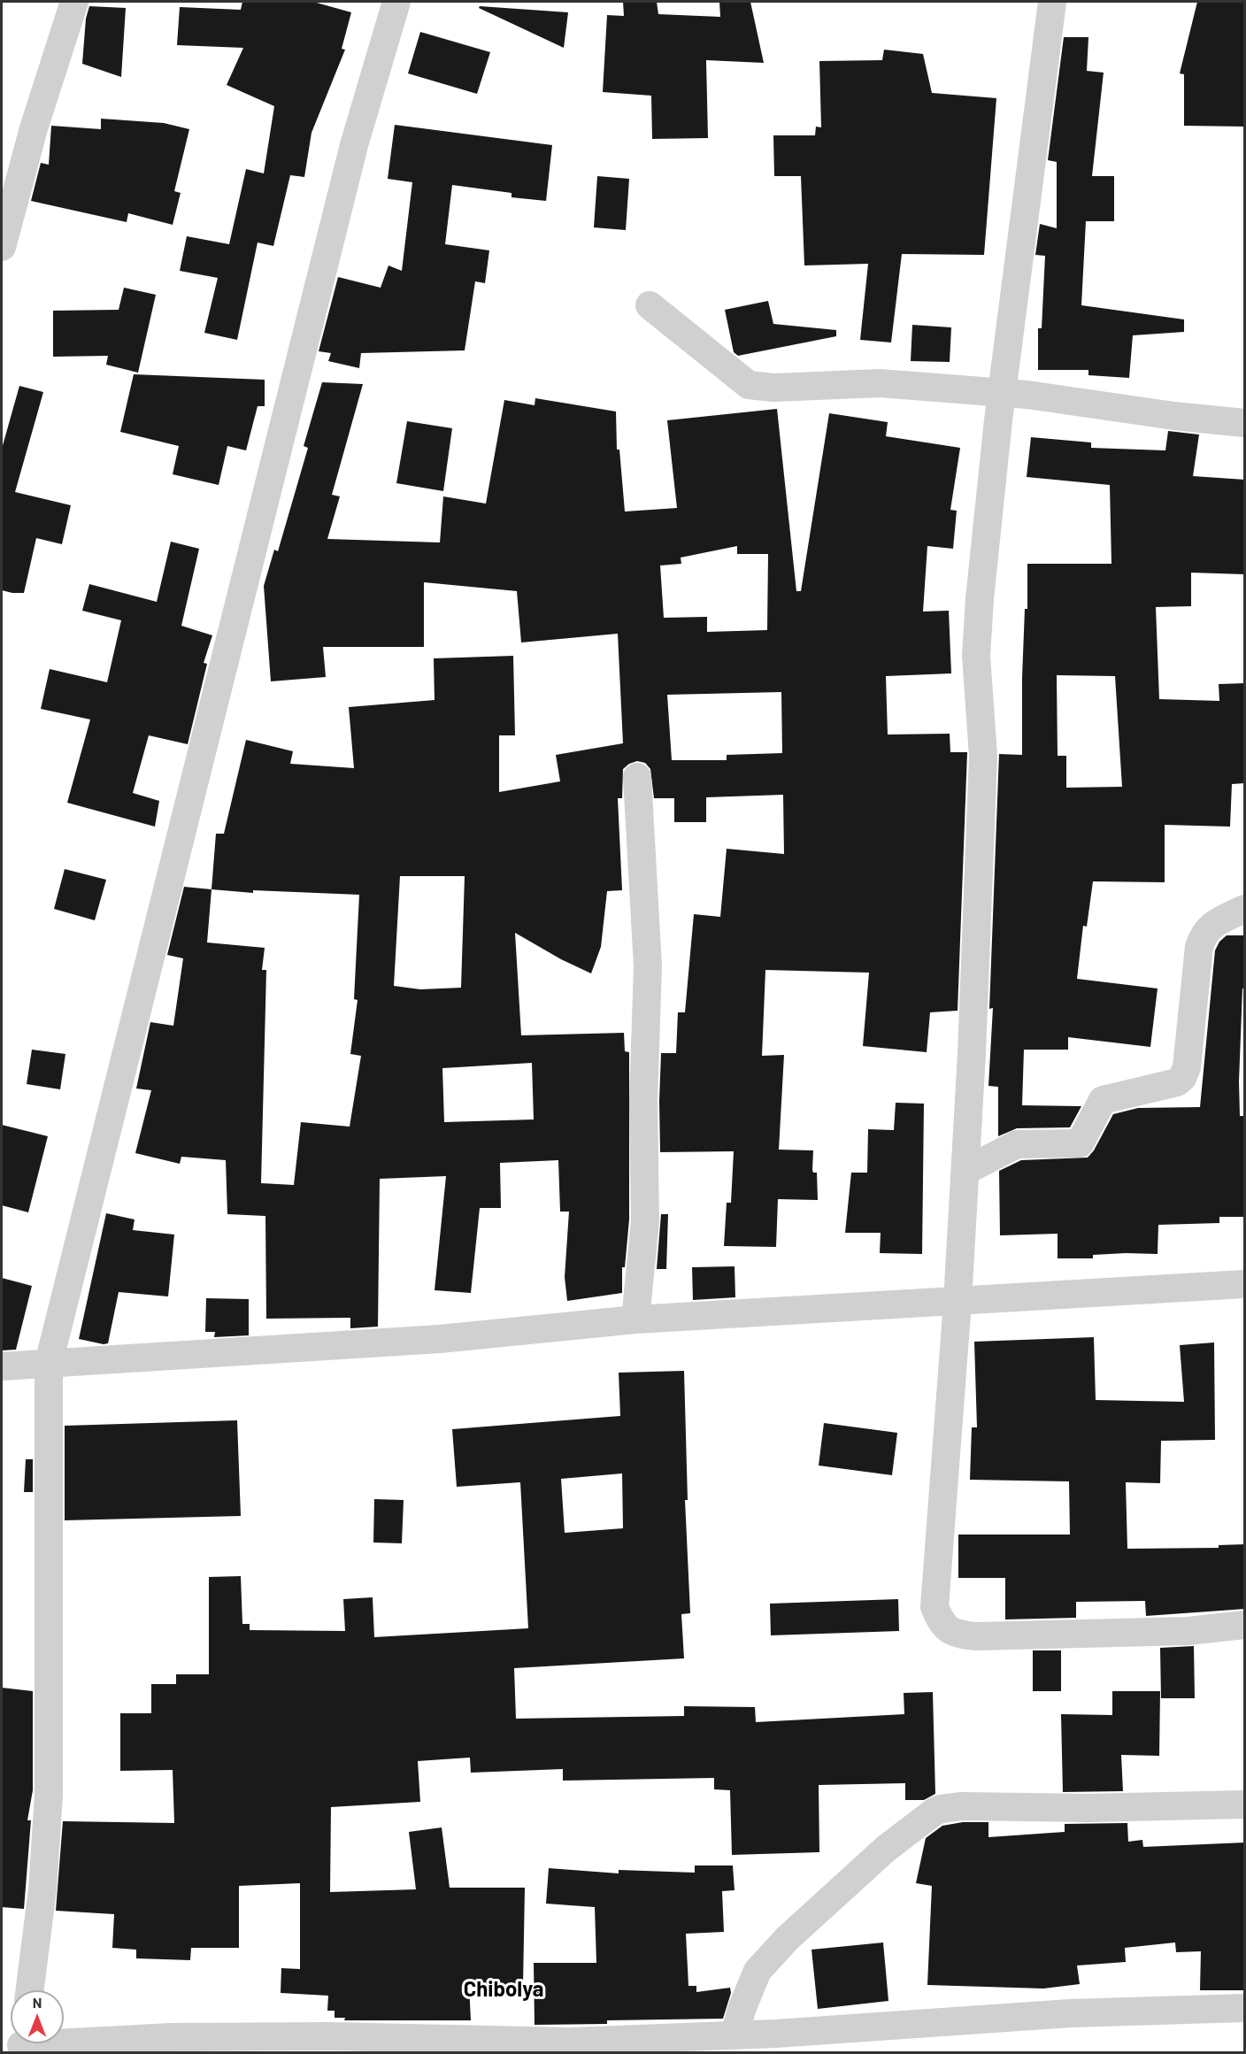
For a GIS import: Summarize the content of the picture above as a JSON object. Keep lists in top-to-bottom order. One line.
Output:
{"districts":["Chibolya"],"north":"top"}
